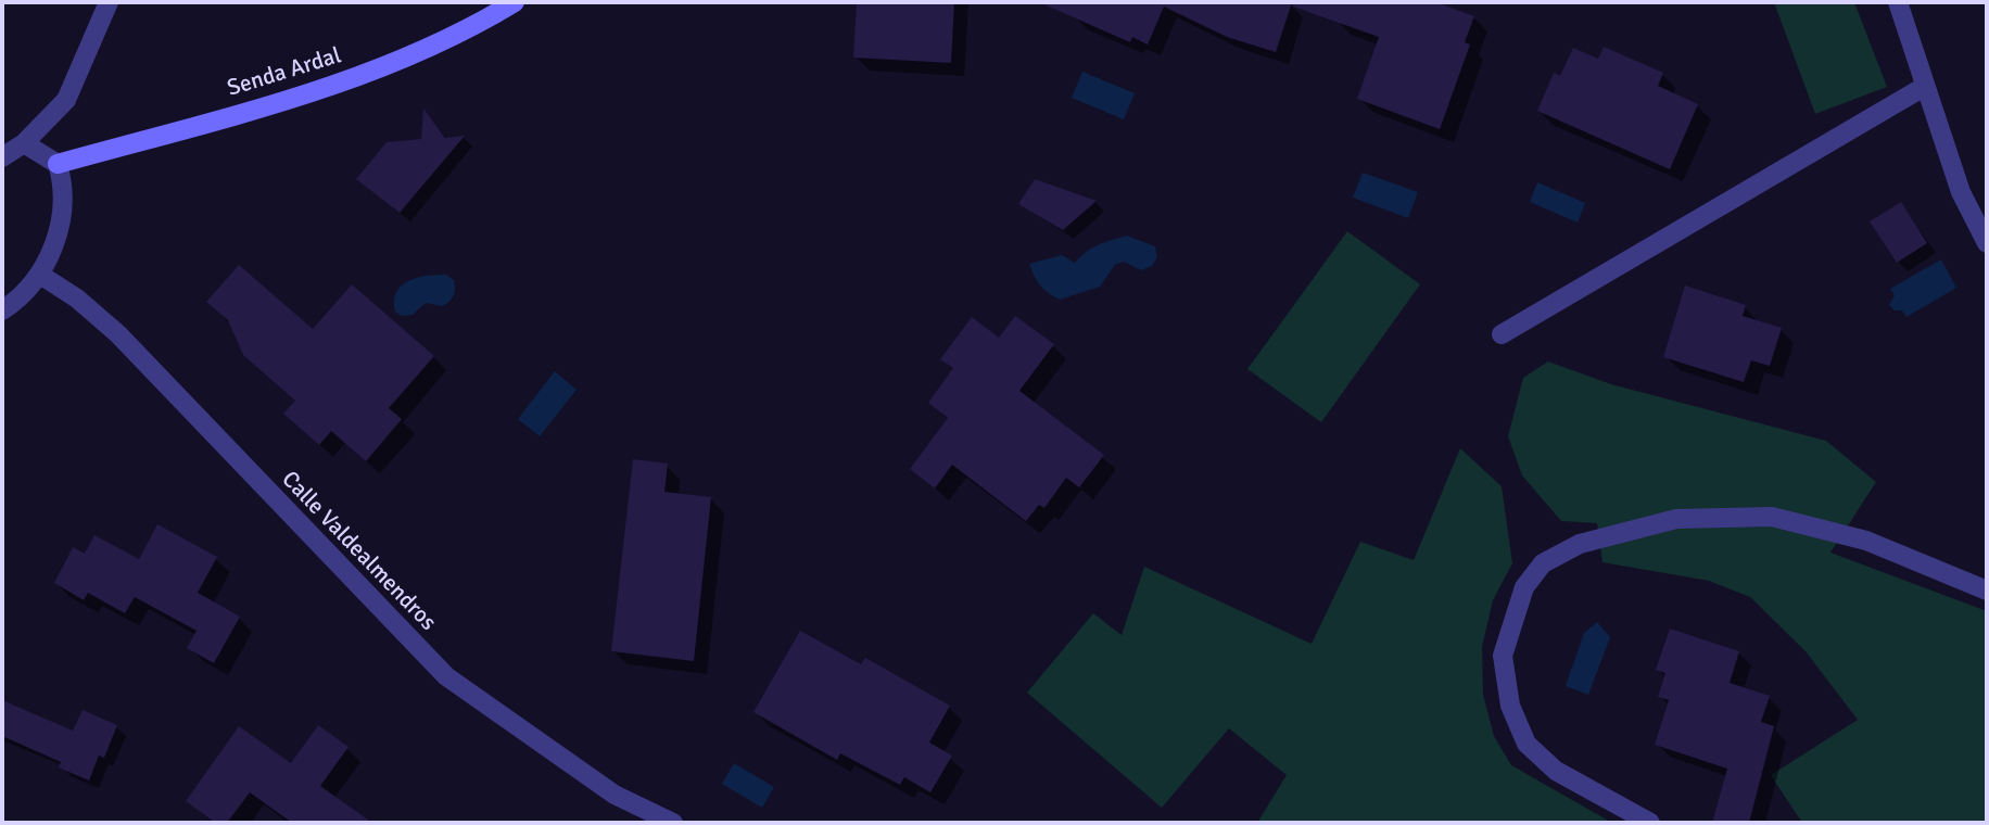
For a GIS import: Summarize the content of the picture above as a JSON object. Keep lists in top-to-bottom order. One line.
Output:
{"streets":{"main road":["Senda Ardal"],"street":["Calle Valdealmendros"]}}
